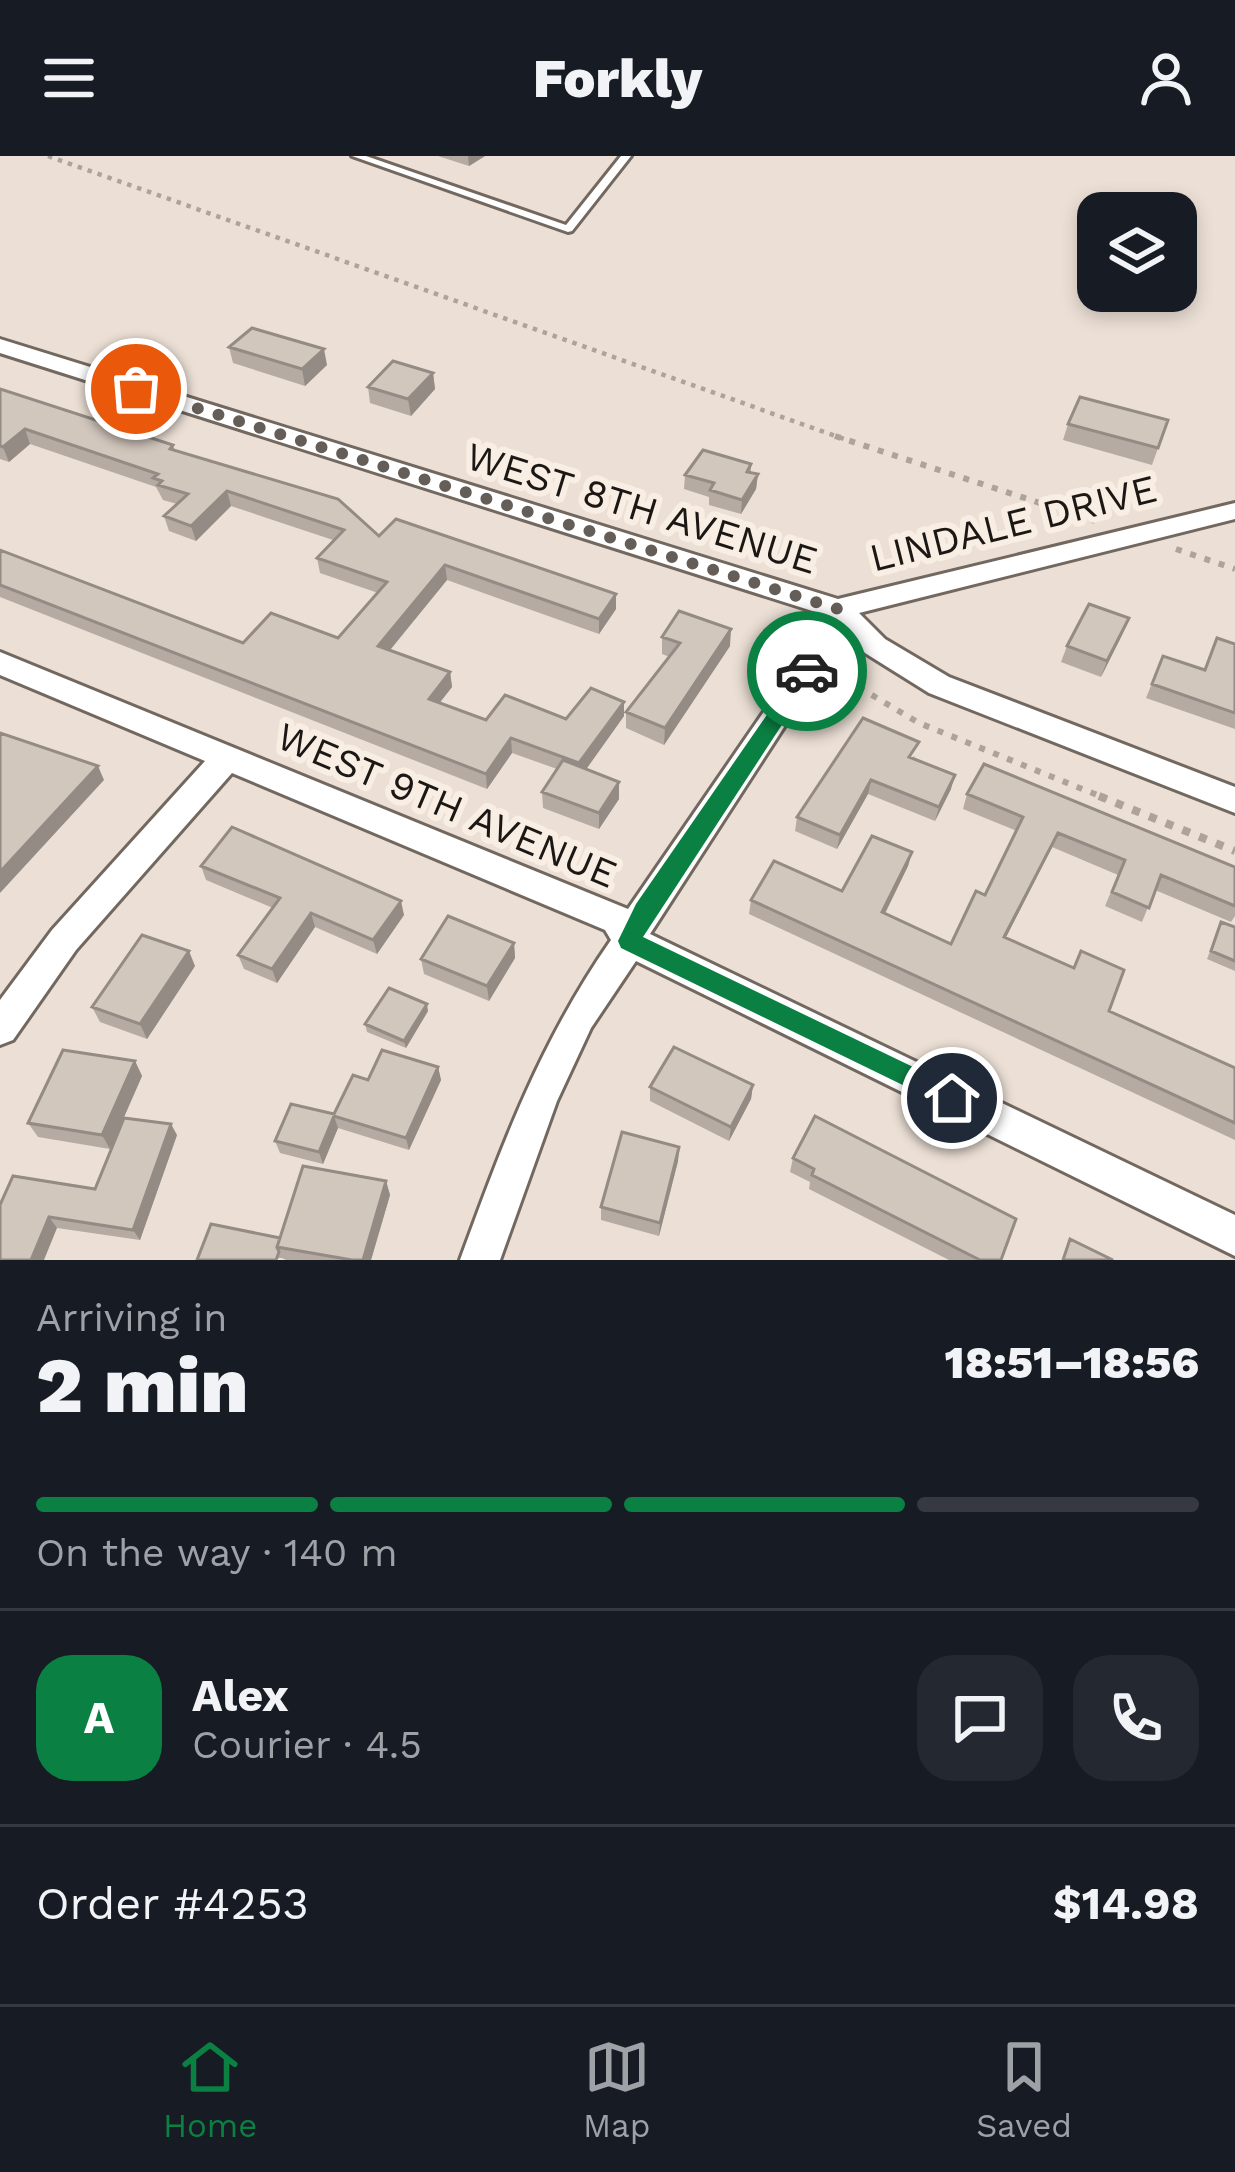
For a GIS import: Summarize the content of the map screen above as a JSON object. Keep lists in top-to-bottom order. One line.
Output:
{"streets":{"street":["WEST 8TH AVENUE","LINDALE DRIVE","WEST 9TH AVENUE"]},"crossings":[["WEST 8TH AVENUE","LINDALE DRIVE"],["LINDALE DRIVE","WEST 9TH AVENUE"]],"page":{"header":"Forkly","heading":["2 min","Arriving in","18:51–18:56"],"panel":["Alex","Courier · 4.5","Order #4253","$14.98"],"bar":"On the way · 140 m","round":"A","tabs":["Home","Map","Saved"]}}
